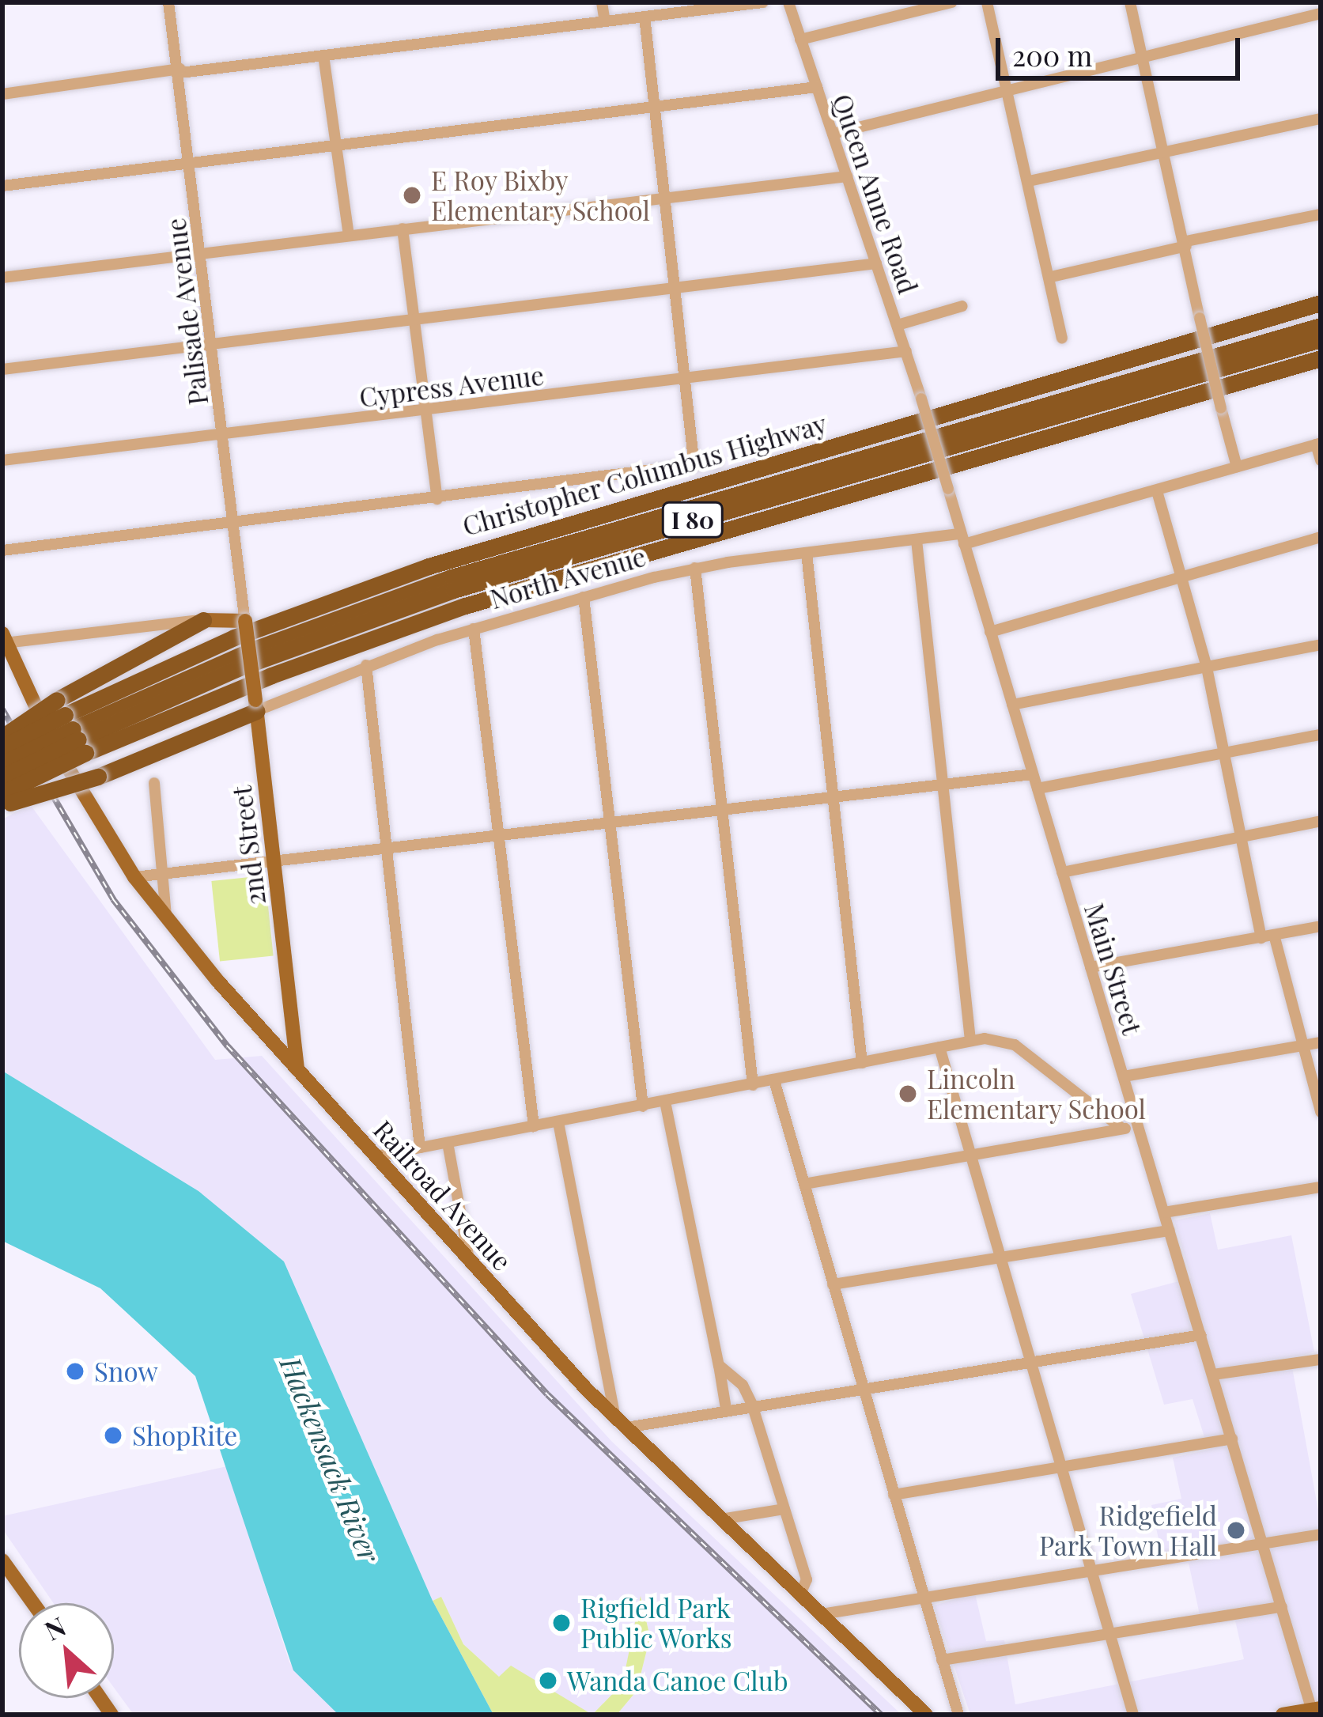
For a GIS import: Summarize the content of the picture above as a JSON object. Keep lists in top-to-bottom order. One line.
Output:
{"streets":{"highway":["Christopher Columbus Highway","I 80"],"main road":["2nd Street","Railroad Avenue"],"street":["Queen Anne Road","Palisade Avenue","Cypress Avenue","North Avenue","Main Street"]},"crossings":[["Queen Anne Road","Cypress Avenue"],["Queen Anne Road","Main Street"],["Palisade Avenue","Cypress Avenue"],["Palisade Avenue","2nd Street"],["North Avenue","2nd Street"],["North Avenue","Main Street"],["2nd Street","Railroad Avenue"]],"water":["Hackensack River"],"places":["E Roy Bixby Elementary School","Lincoln Elementary School","Snow","ShopRite","Ridgefield Park Town Hall","Rigfield Park Public Works","Wanda Canoe Club"],"scale_bar":"200 m","north":"top left"}
